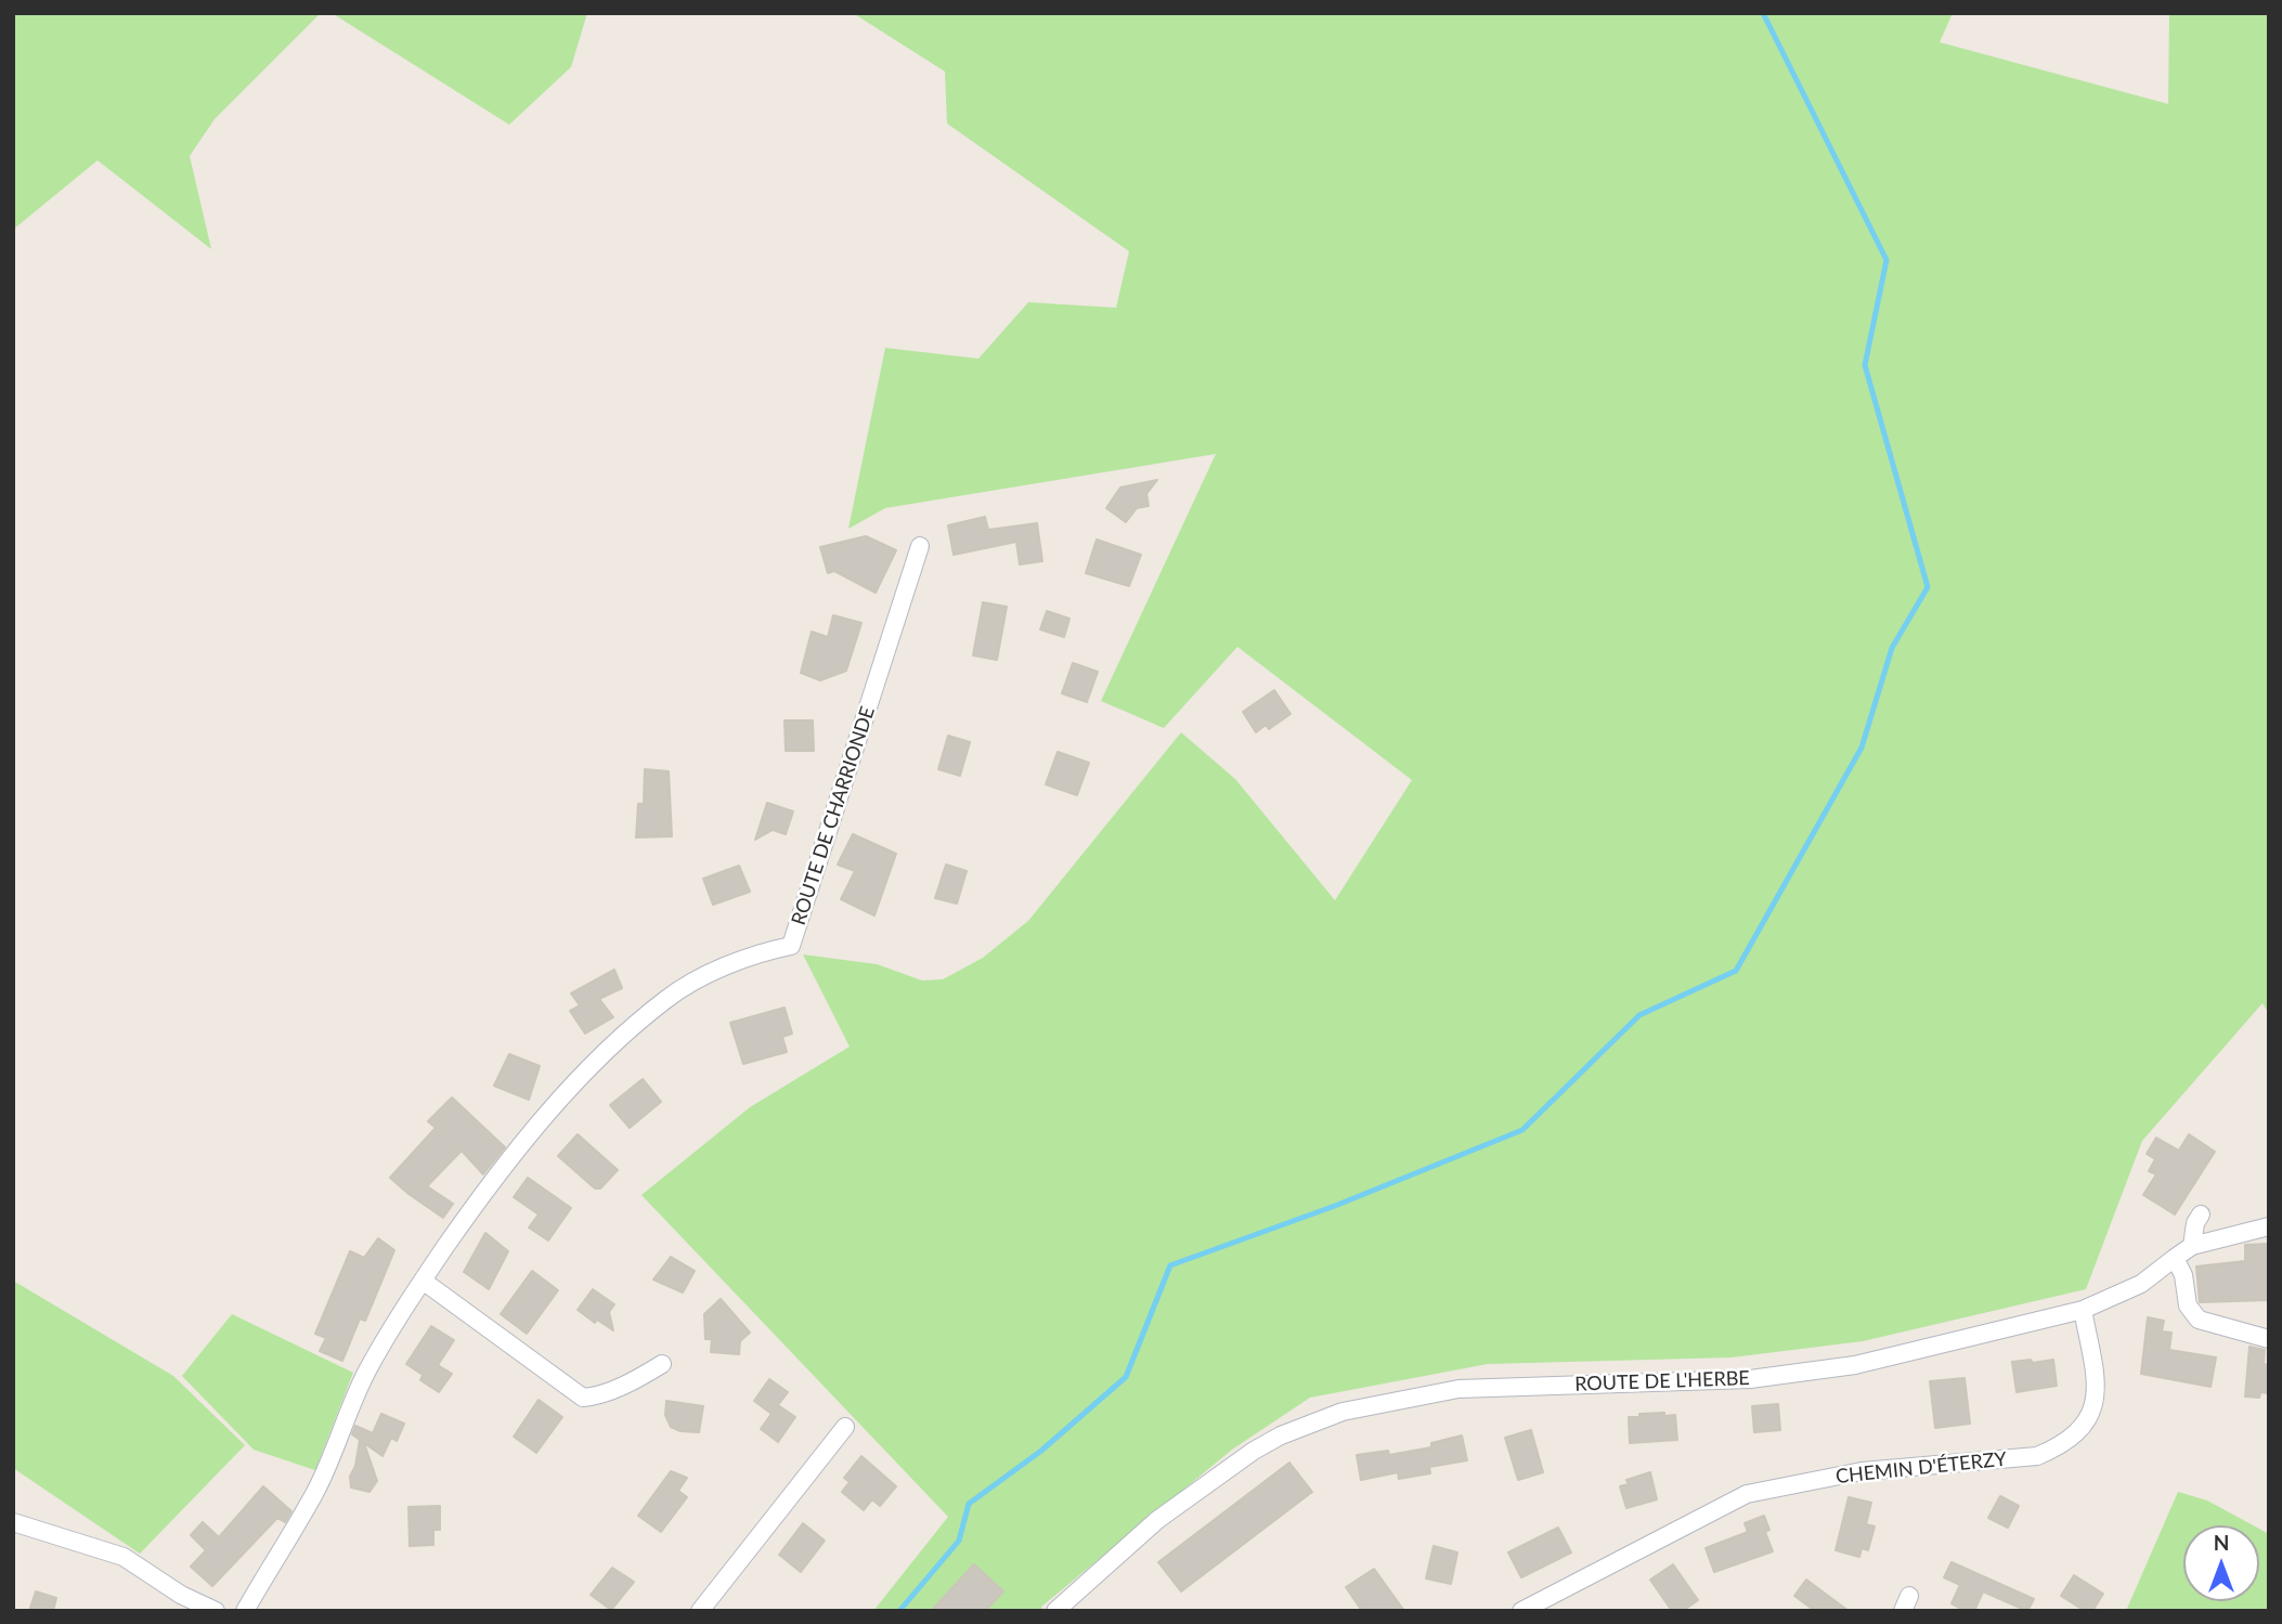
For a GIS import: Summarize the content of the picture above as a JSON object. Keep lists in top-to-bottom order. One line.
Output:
{"streets":{"street":["ROUTE DE CHARRIONDE","ROUTE DE L'HERBE","CHEMIN D'ÉTERZY"]},"crossings":[["ROUTE DE L'HERBE","CHEMIN D'ÉTERZY"]],"north":"top"}
